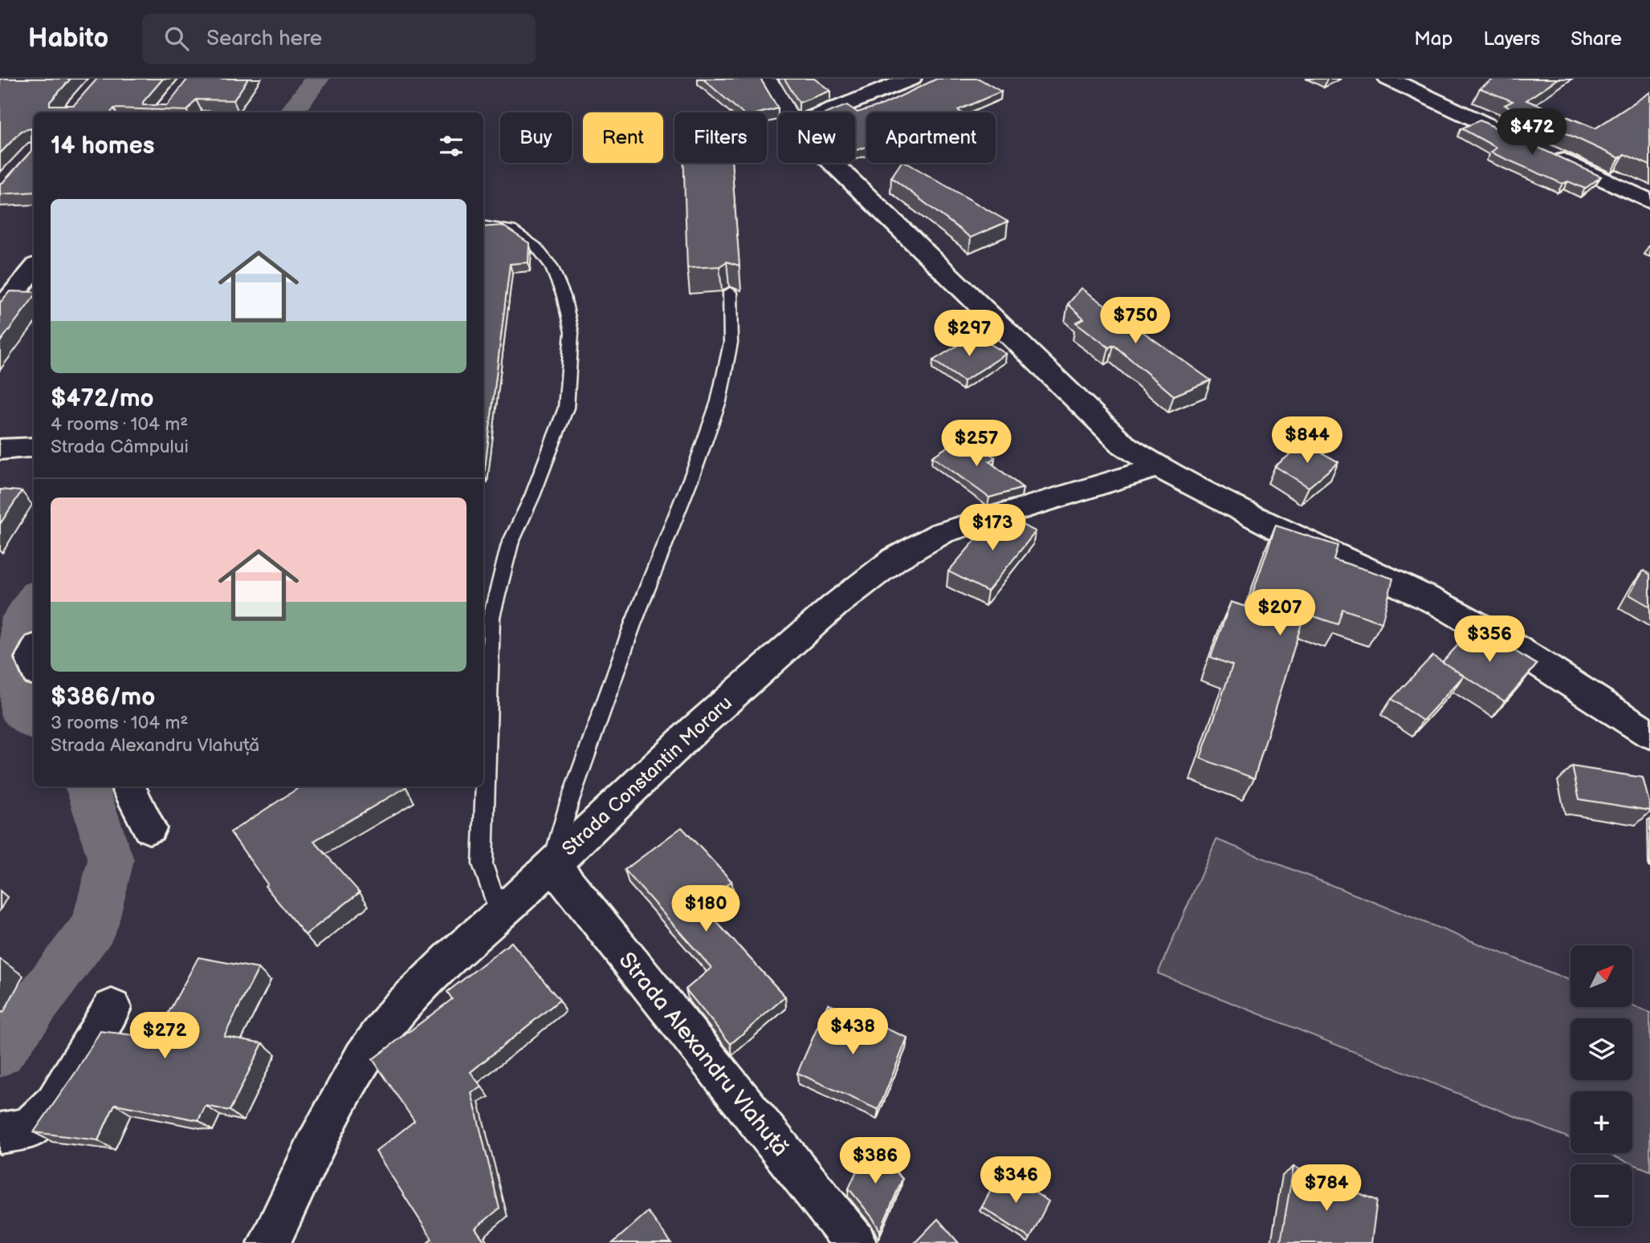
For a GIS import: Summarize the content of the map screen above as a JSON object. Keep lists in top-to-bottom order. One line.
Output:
{"streets":{"street":["Strada Constantin Moraru","Strada Alexandru Vlahuță"]},"crossings":[["Strada Constantin Moraru","Strada Alexandru Vlahuță"]],"north":"top right","page":{"header":"Habito","search":"Search here","nav":["Map","Layers","Share"],"price":["$472","$750","$297","$844","$257","$173","$207","$356","$180","$438","$272","$386","$346","$784"],"chip":["Buy","Rent","Filters","New","Apartment"],"heading":"14 homes","list":[{"name":"$472/mo","note":"4 rooms · 104 m² · Strada Câmpului"},{"name":"$386/mo","note":"3 rooms · 104 m² · Strada Alexandru Vlahuță"}],"map_buttons":["+","−"]}}
